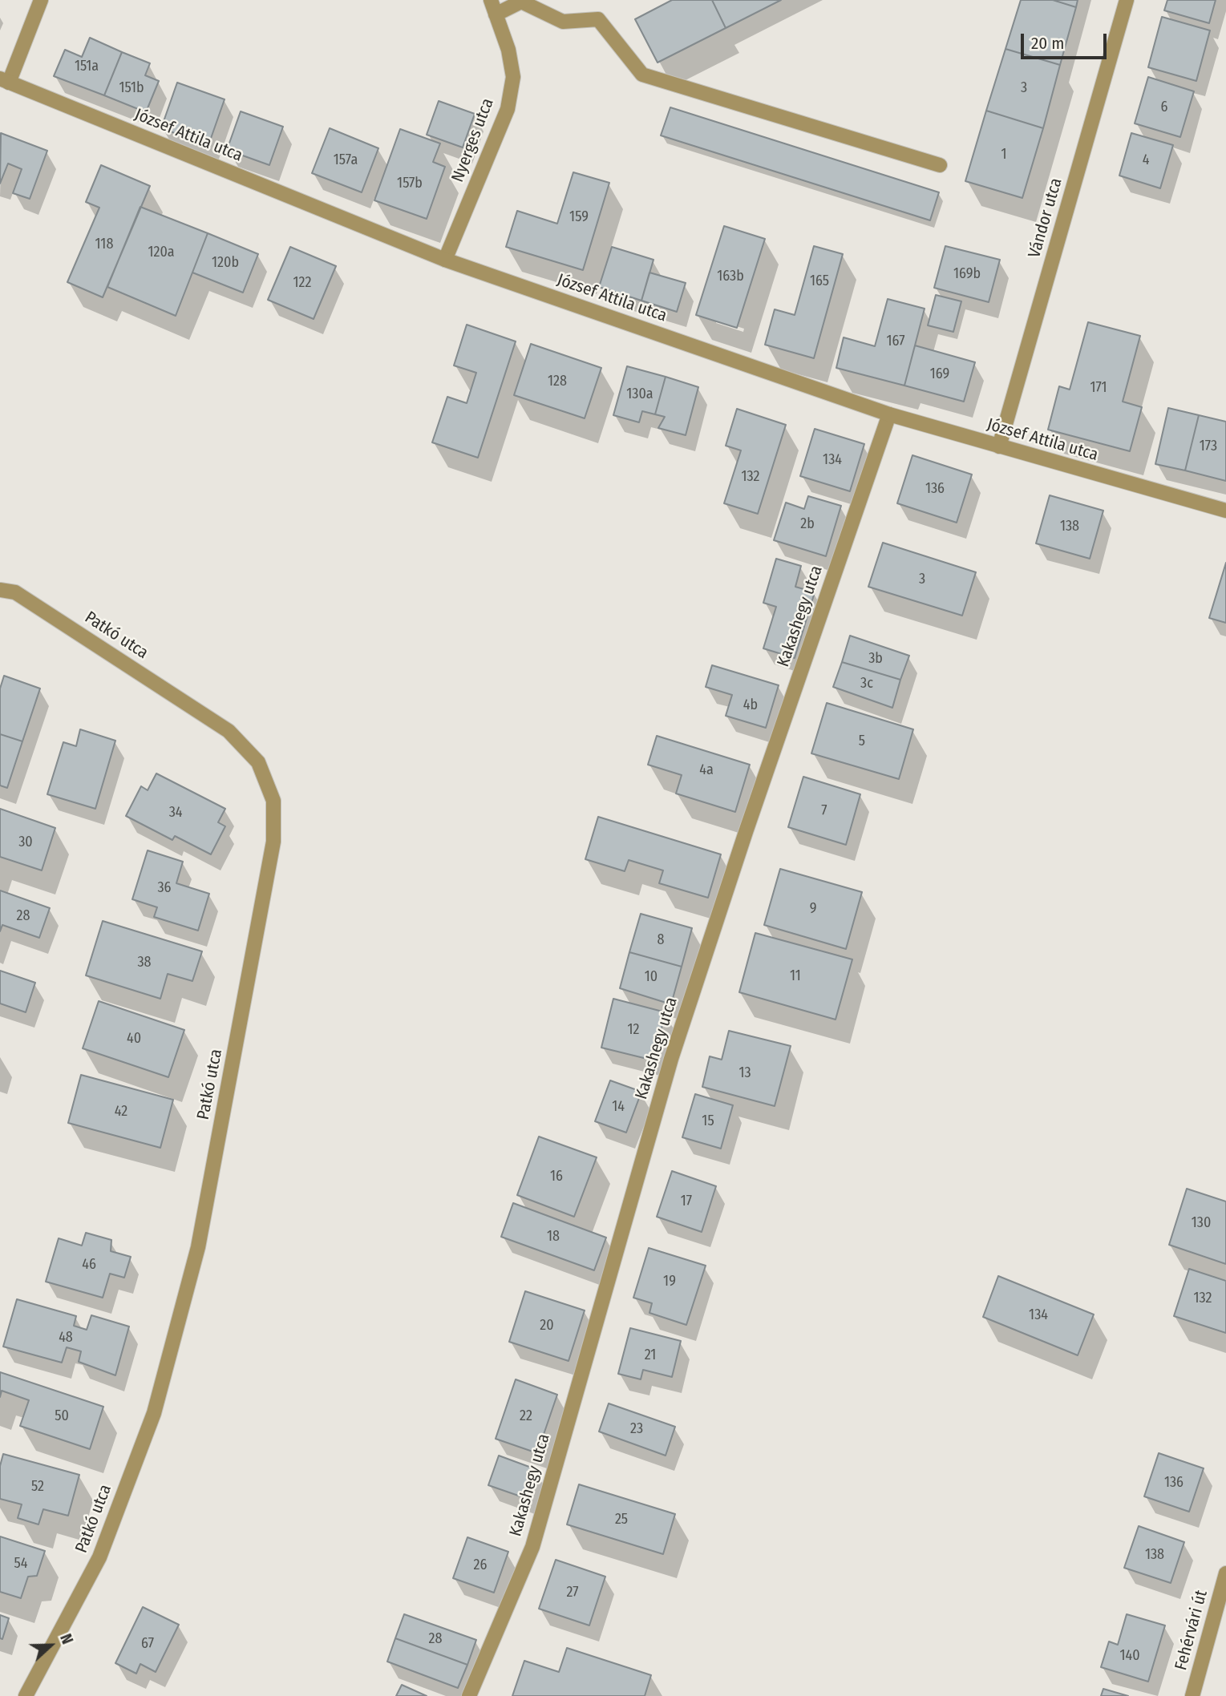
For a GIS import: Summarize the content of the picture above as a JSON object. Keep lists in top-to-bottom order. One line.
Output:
{"streets":{"street":["József Attila utca","Nyerges utca","Vándor utca","Kakashegy utca","Patkó utca","Fehérvári út"]},"crossings":[["József Attila utca","Nyerges utca"],["József Attila utca","Vándor utca"],["József Attila utca","Kakashegy utca"]],"house_numbers":["151a","151b","3","6","1","157a","4","157b","159","118","120a","120b","169b","163b","165","122","167","169","128","171","130a","173","134","132","136","2b","138","3","3b","3c","4b","5","4a","7","34","30","36","9","28","8","38","11","10","12","40","13","14","42","15","16","17","130","18","46","19","132","134","20","48","21","50","22","23","136","52","25","138","54","26","27","28","67","140"],"scale_bar":"20 m","north":"right"}
